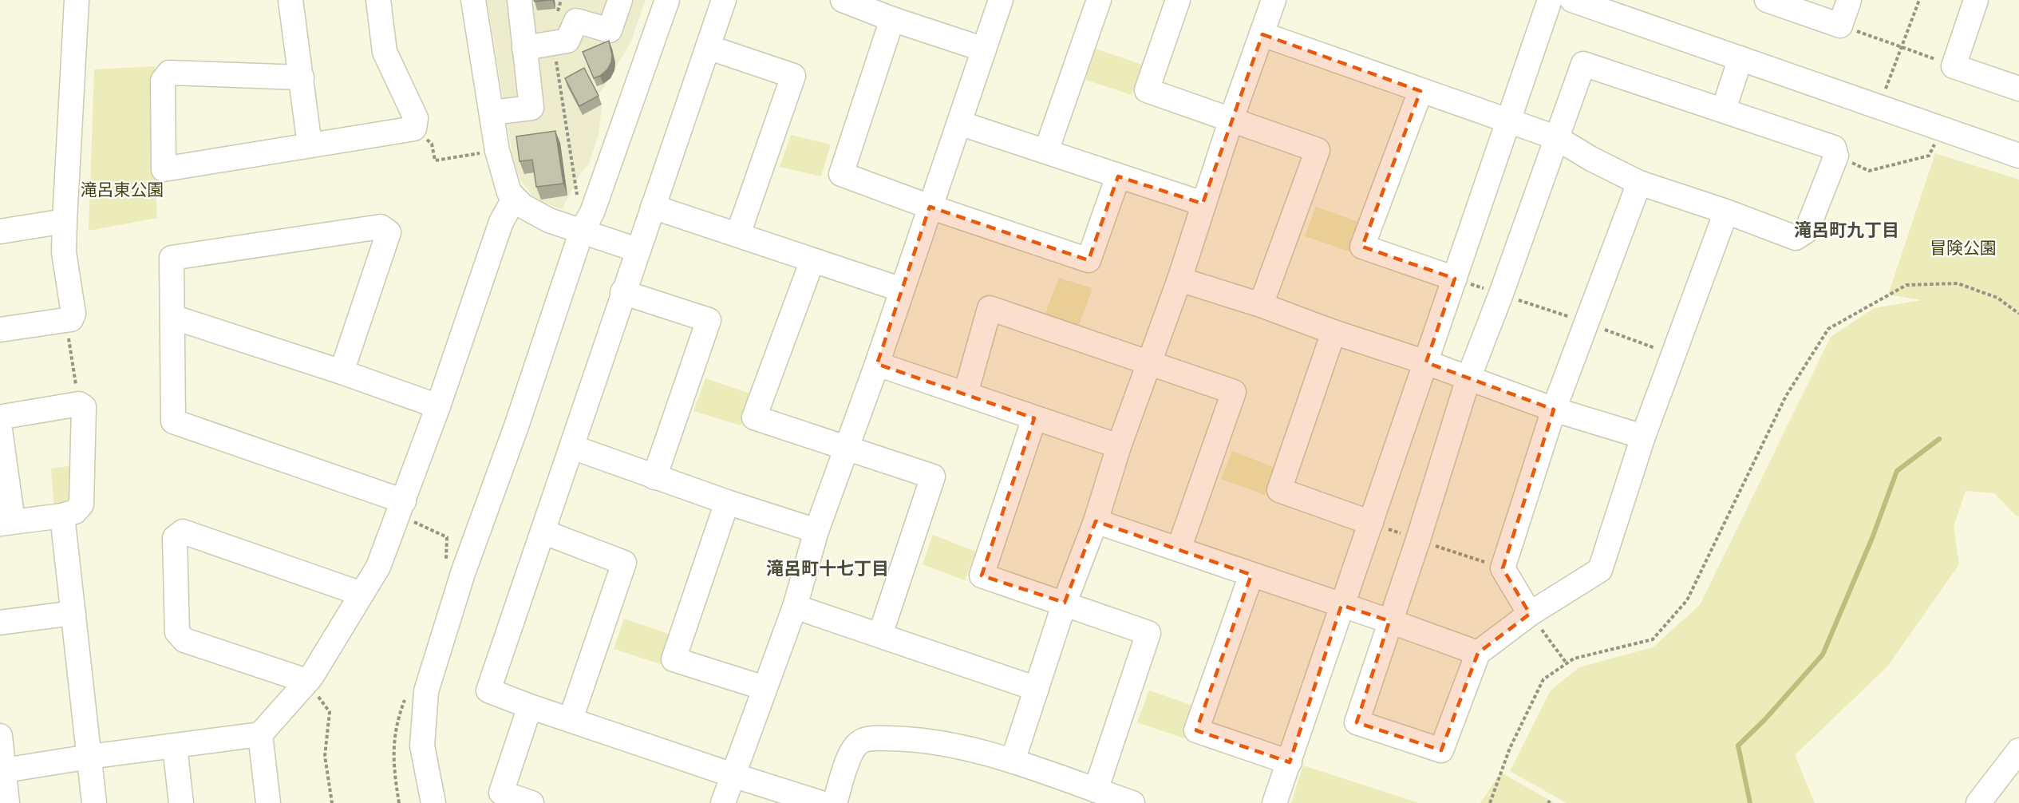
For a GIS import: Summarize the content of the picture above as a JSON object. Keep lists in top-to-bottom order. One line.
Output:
{"districts":["滝呂町九丁目","滝呂町十七丁目"],"parks":["滝呂東公園","冒険公園"]}
